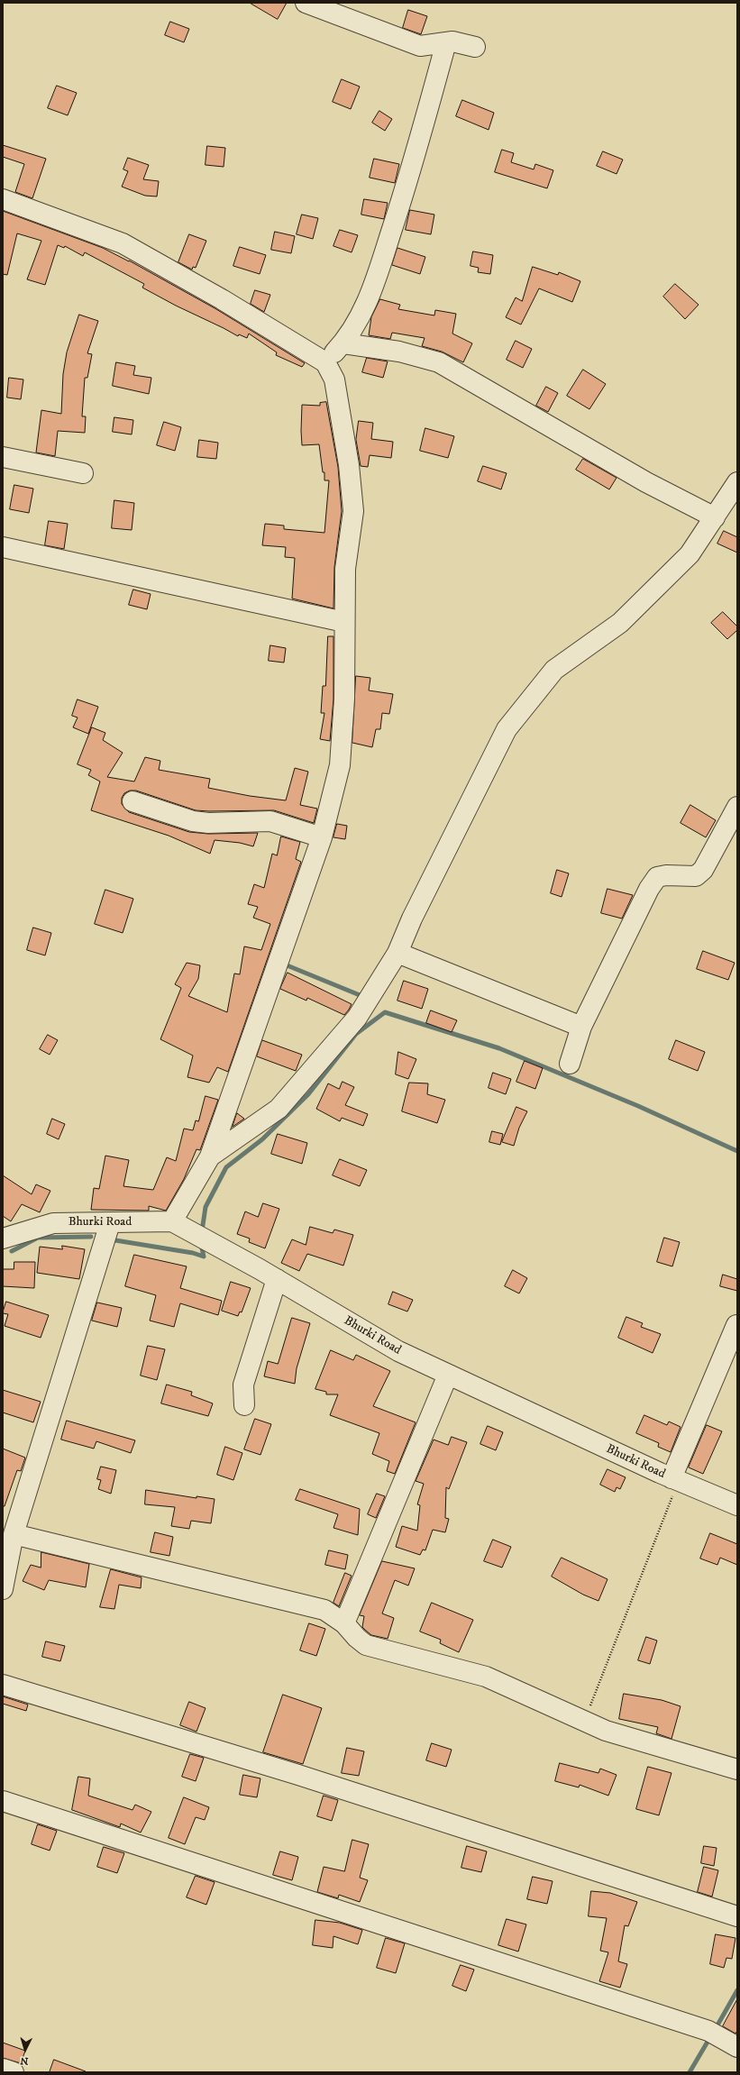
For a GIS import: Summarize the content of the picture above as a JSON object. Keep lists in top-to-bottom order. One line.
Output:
{"streets":{"street":["Bhurki Road"]},"north":"bottom"}
